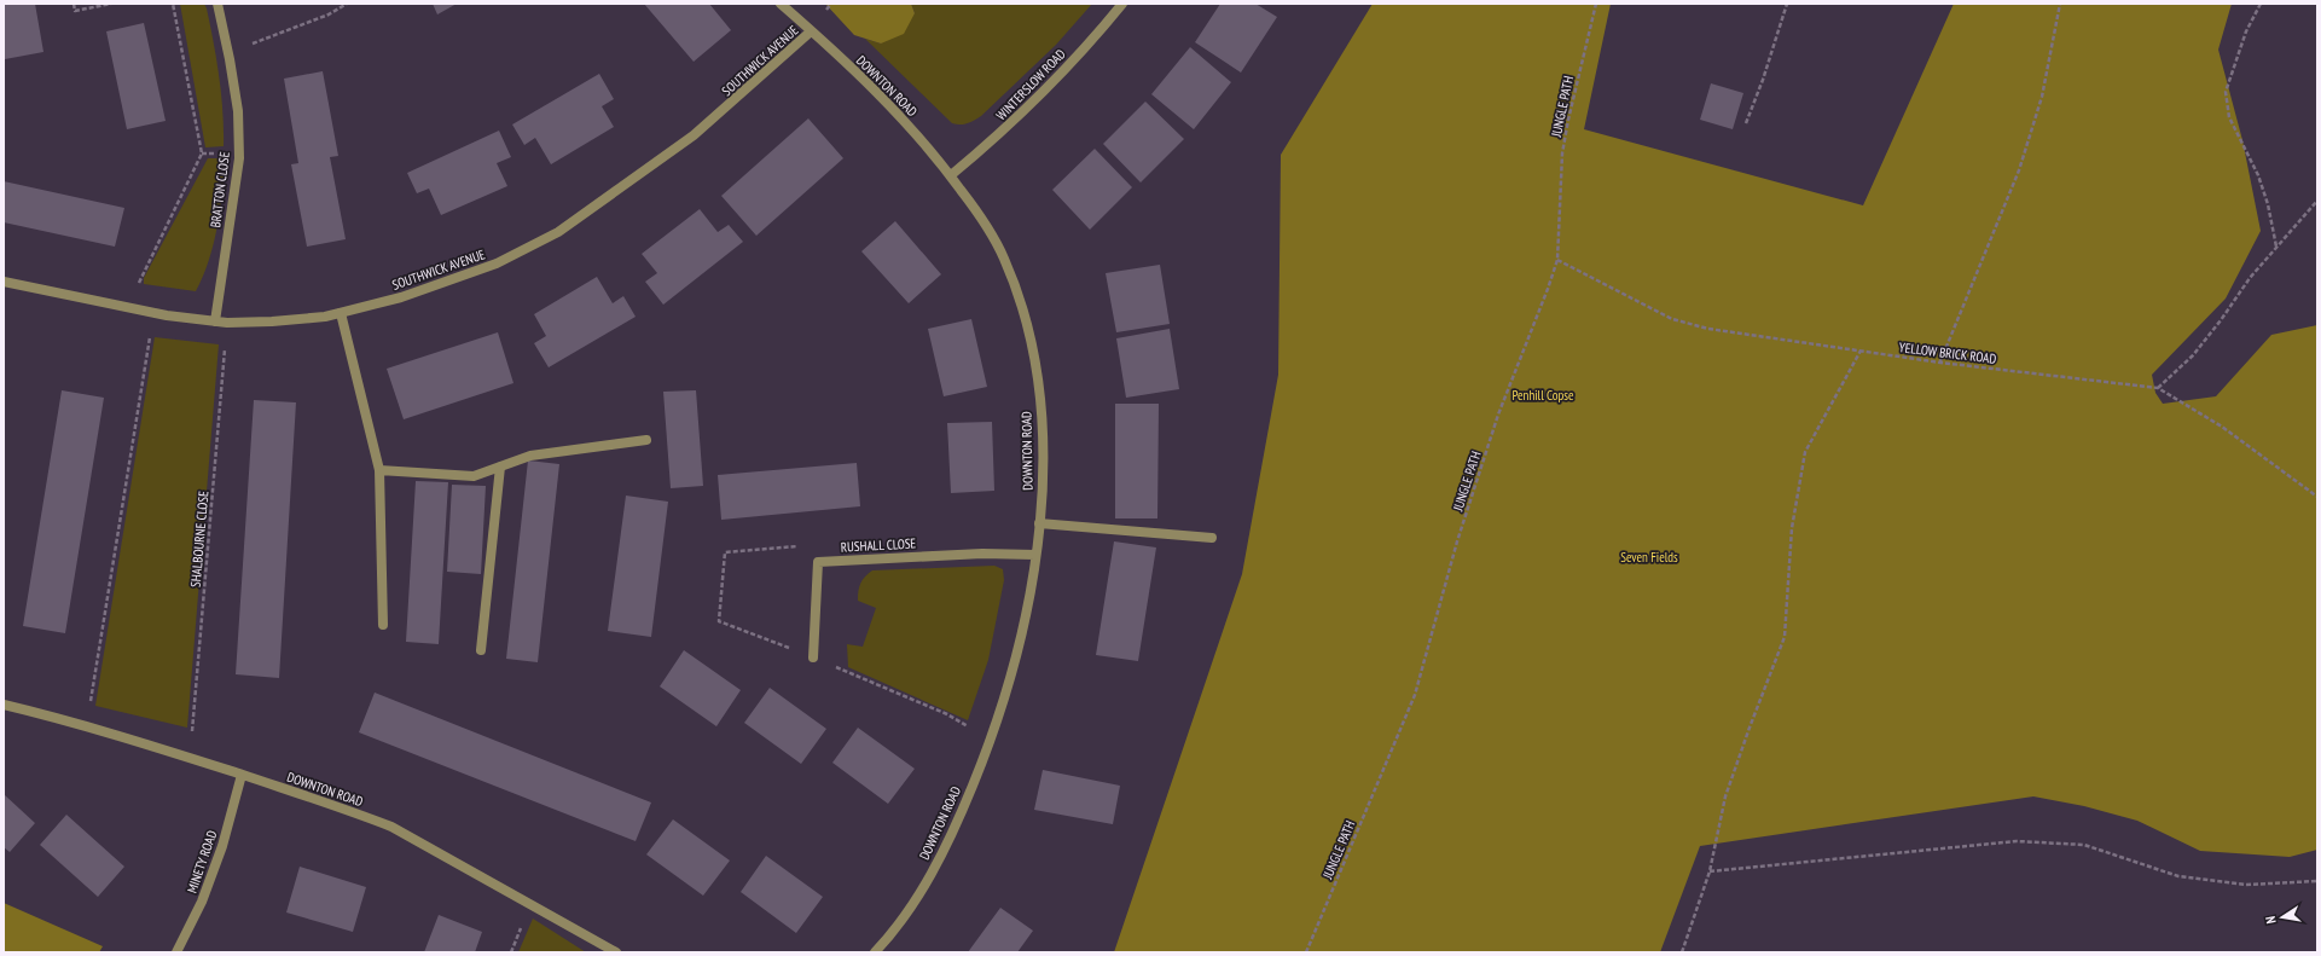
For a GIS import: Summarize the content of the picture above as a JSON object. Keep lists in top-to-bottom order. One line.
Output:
{"streets":{"street":["SOUTHWICK AVENUE","WINTERSLOW ROAD","DOWNTON ROAD","BRATTON CLOSE","RUSHALL CLOSE","MINETY ROAD"],"path":["JUNGLE PATH","YELLOW BRICK ROAD","SHALBOURNE CLOSE"]},"crossings":[["SOUTHWICK AVENUE","DOWNTON ROAD"],["SOUTHWICK AVENUE","BRATTON CLOSE"],["SOUTHWICK AVENUE","SHALBOURNE CLOSE"],["WINTERSLOW ROAD","DOWNTON ROAD"],["DOWNTON ROAD","SHALBOURNE CLOSE"],["DOWNTON ROAD","RUSHALL CLOSE"],["DOWNTON ROAD","MINETY ROAD"],["JUNGLE PATH","YELLOW BRICK ROAD"]],"parks":["Penhill Copse","Seven Fields"],"north":"left"}
